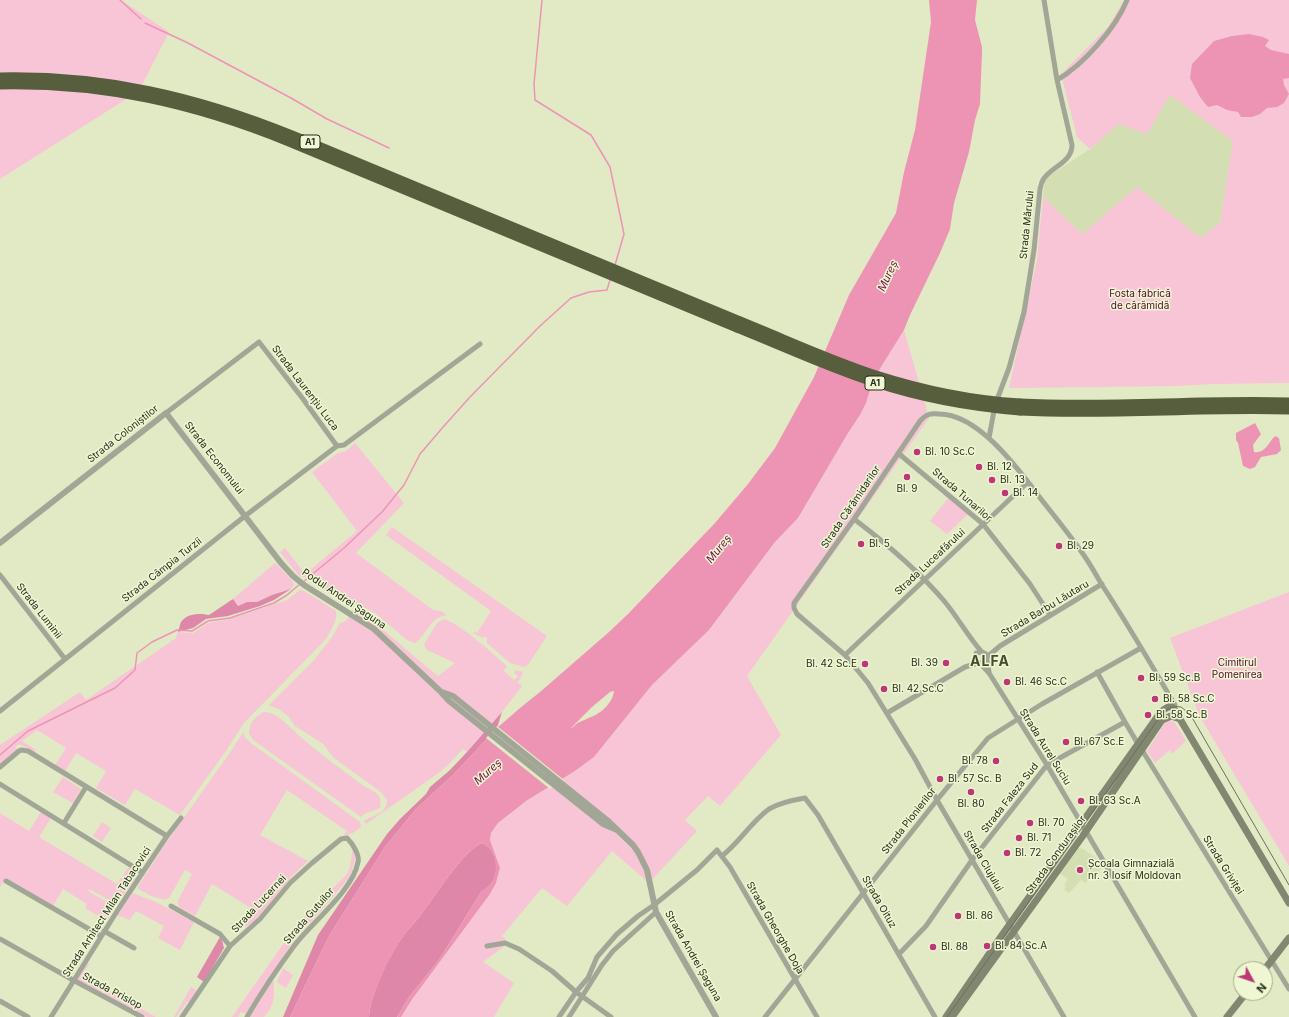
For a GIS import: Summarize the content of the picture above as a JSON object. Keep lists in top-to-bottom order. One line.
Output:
{"streets":{"highway":["A1"],"main road":["Strada Condurașilor"],"street":["Strada Mărului","Strada Laurențiu Luca","Strada Coloniștilor","Strada Economului","Strada Tunarilor","Strada Cărămidarilor","Strada Luceafărului","Strada Câmpia Turzii","Podul Andrei Șaguna","Strada Barbu Lăutaru","Strada Luminii","Strada Aurel Suciu","Strada Faleza Sud","Strada Pionierilor","Strada Clujului","Strada Griviței","Strada Oituz","Strada Lucernei","Strada Arhitect Milan Tabacovici","Strada Gutuilor","Strada Gheorghe Doja","Strada Andrei Șaguna","Strada Prislop"]},"crossings":[["Strada Mărului","Strada Cărămidarilor"],["Strada Laurențiu Luca","Strada Coloniștilor"],["Strada Laurențiu Luca","Strada Câmpia Turzii"],["Strada Coloniștilor","Strada Economului"],["Strada Economului","Strada Câmpia Turzii"],["Strada Economului","Podul Andrei Șaguna"],["Strada Tunarilor","Strada Cărămidarilor"],["Strada Tunarilor","Strada Luceafărului"],["Strada Tunarilor","Strada Barbu Lăutaru"],["Strada Cărămidarilor","Strada Clujului"],["Strada Luceafărului","Strada Clujului"],["Strada Câmpia Turzii","Podul Andrei Șaguna"],["Strada Câmpia Turzii","Strada Luminii"],["Podul Andrei Șaguna","Strada Gheorghe Doja"],["Podul Andrei Șaguna","Strada Andrei Șaguna"],["Strada Barbu Lăutaru","Strada Aurel Suciu"],["Strada Aurel Suciu","Strada Faleza Sud"],["Strada Aurel Suciu","Strada Pionierilor"],["Strada Aurel Suciu","Strada Condurașilor"],["Strada Faleza Sud","Strada Clujului"],["Strada Faleza Sud","Strada Oituz"],["Strada Pionierilor","Strada Clujului"],["Strada Pionierilor","Strada Griviței"],["Strada Pionierilor","Strada Oituz"],["Strada Pionierilor","Strada Gheorghe Doja"],["Strada Condurașilor","Strada Clujului"],["Strada Condurașilor","Strada Griviței"],["Strada Oituz","Strada Gheorghe Doja"],["Strada Lucernei","Strada Gutuilor"],["Strada Arhitect Milan Tabacovici","Strada Prislop"],["Strada Gheorghe Doja","Strada Andrei Șaguna"]],"districts":["ALFA"],"water":["Mureș"],"parks":["Fosta fabrică de cărămidă","Cimitirul Pomenirea"],"places":["Bl. 10 Sc.C","Bl. 12","Bl. 9","Bl. 13","Bl. 14","Bl. 5","Bl. 29","Bl. 39","Bl. 42 Sc.E","Bl. 59 Sc.B","Bl. 46 Sc.C","Bl. 42 Sc.C","Bl. 58 Sc.C","Bl. 58 Sc.B","Bl. 67 Sc.E","Bl. 78","Bl. 57 Sc. B","Bl. 80","Bl. 63 Sc.A","Bl. 70","Bl. 71","Bl. 72","Școala Gimnazială nr. 3 Iosif Moldovan","Bl. 86","Bl. 84 Sc.A","Bl. 88"],"north":"bottom right"}
